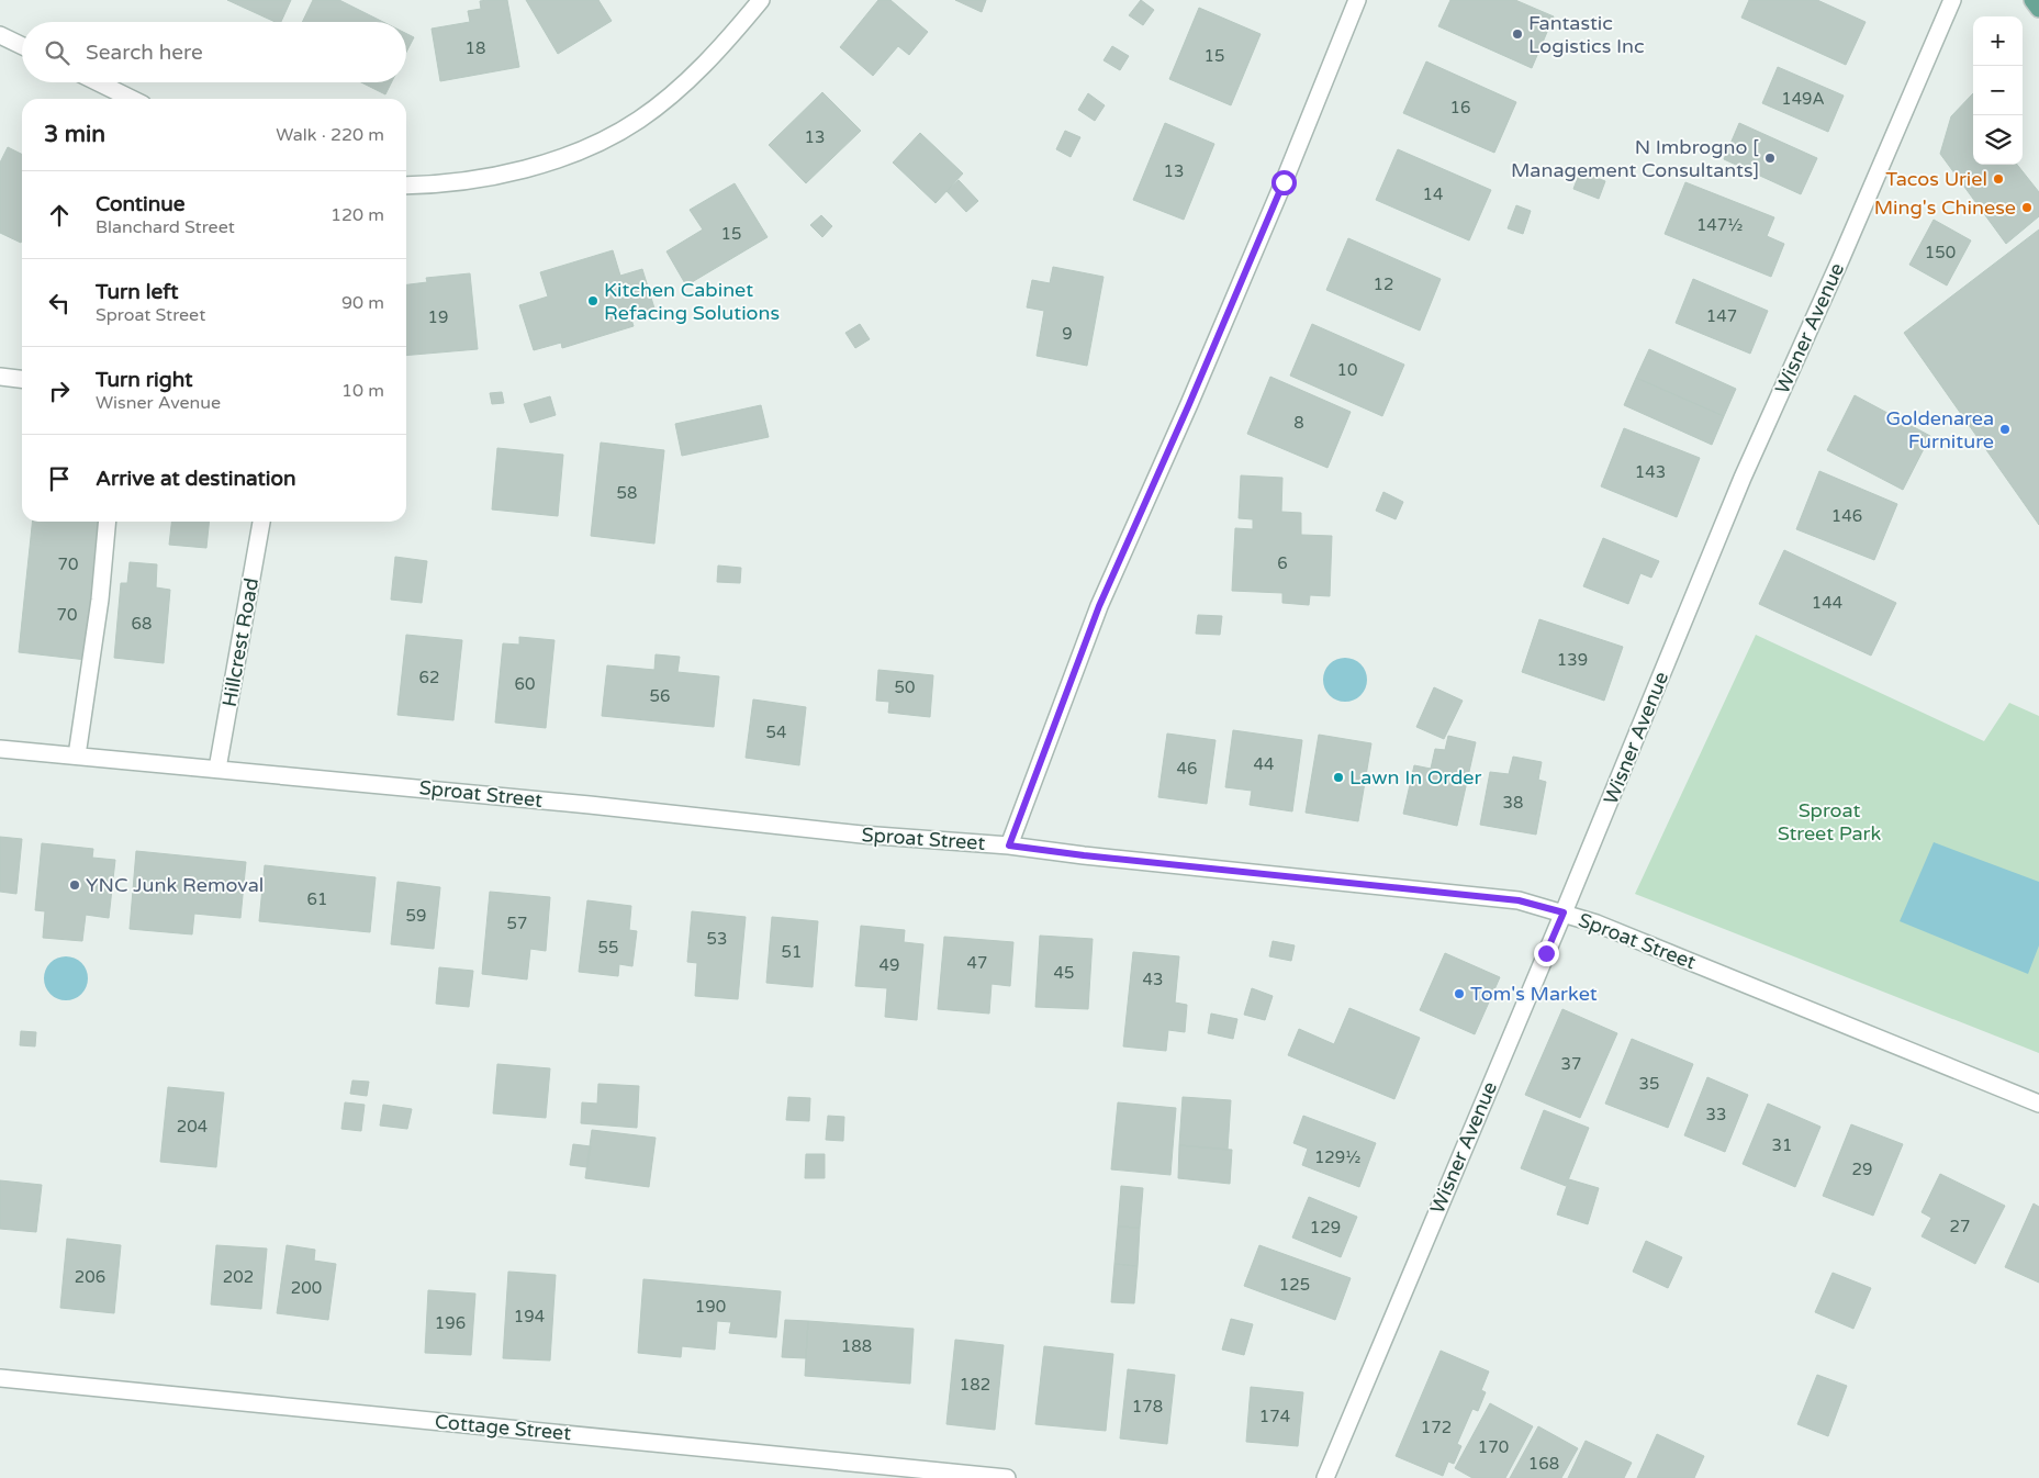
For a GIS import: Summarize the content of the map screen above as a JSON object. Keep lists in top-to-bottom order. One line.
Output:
{"streets":{"street":["Wisner Avenue","Hillcrest Road","Sproat Street","Cottage Street"]},"crossings":[["Wisner Avenue","Sproat Street"],["Hillcrest Road","Sproat Street"]],"parks":["Sproat Street Park"],"places":["Fantastic Logistics Inc","N Imbrogno [ Management Consultants]","Tacos Uriel","Ming's Chinese","Kitchen Cabinet Refacing Solutions","Goldenarea Furniture","Lawn In Order","YNC Junk Removal","Tom's Market"],"house_numbers":["18","15","149A","16","13","13","14","147½","15","150","12","147","19","9","10","8","143","58","146","6","70","144","70","68","139","62","60","50","56","54","44","46","38","61","59","57","53","55","51","47","49","45","43","37","35","33","204","31","129½","29","27","129","206","202","125","200","190","194","196","188","182","178","174","172","170","168"],"page":{"map_buttons":["+","−"],"search":"Search here","heading":["3 min","Walk · 220 m"],"list":[["Continue","Blanchard Street","120 m"],["Turn left","Sproat Street","90 m"],["Turn right","Wisner Avenue","10 m"],"Arrive at destination"]}}
